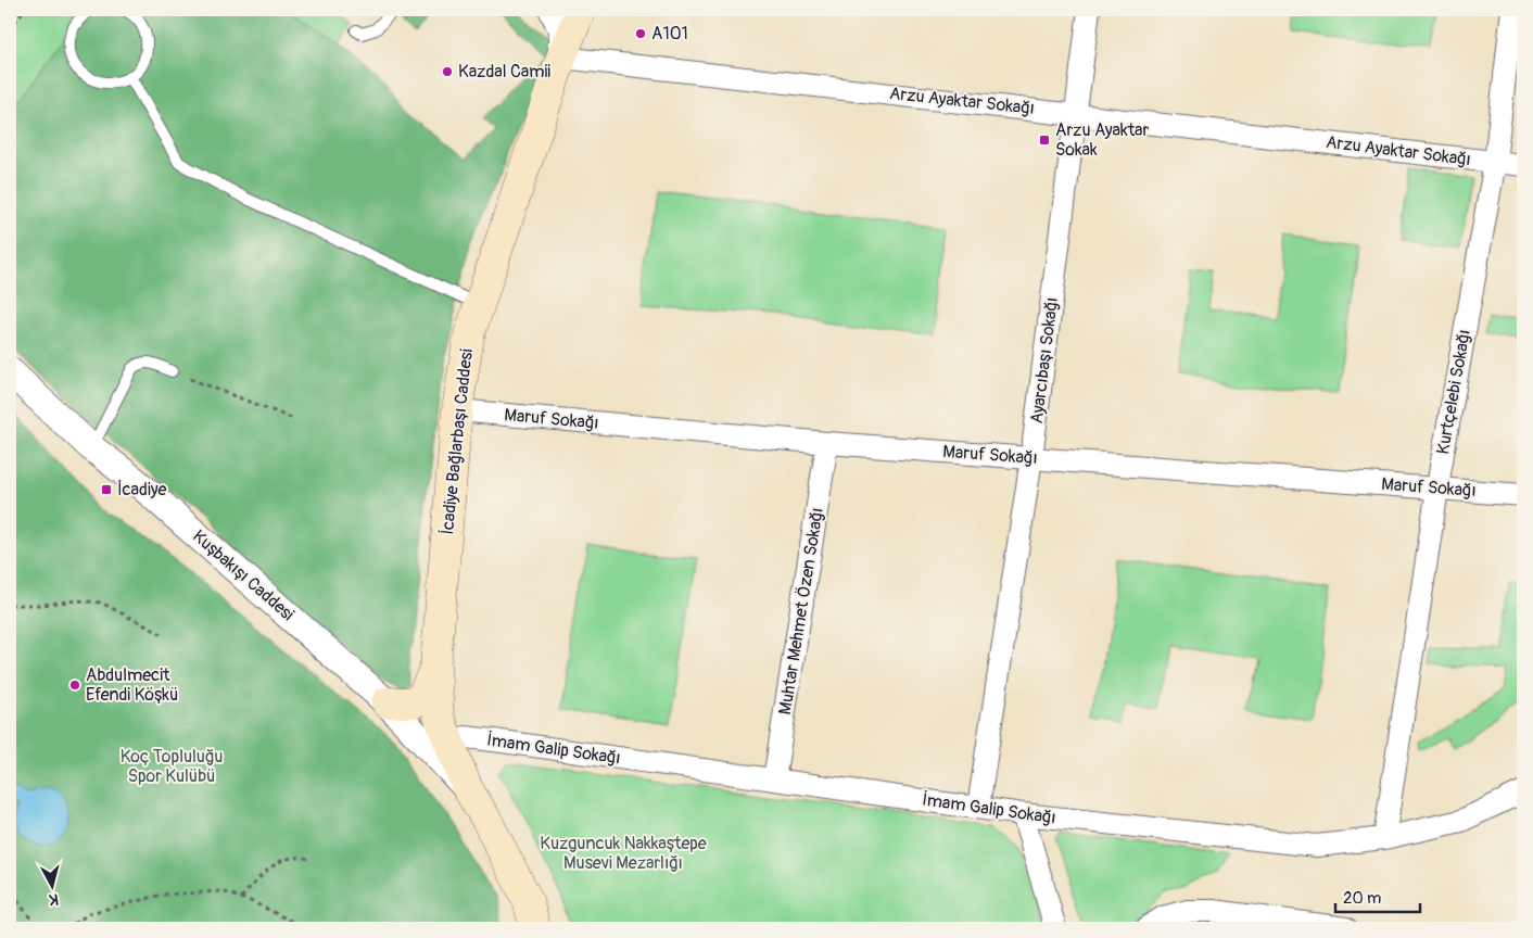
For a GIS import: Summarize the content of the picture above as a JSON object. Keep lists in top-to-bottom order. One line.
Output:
{"streets":{"main road":["İcadiye Bağlarbaşı Caddesi"],"street":["Arzu Ayaktar Sokağı","Ayarcıbaşı Sokağı","Kurtçelebi Sokağı","Maruf Sokağı","Kuşbakışı Caddesi","Muhtar Mehmet Özen Sokağı","İmam Galip Sokağı"]},"crossings":[["Arzu Ayaktar Sokağı","Ayarcıbaşı Sokağı"],["Arzu Ayaktar Sokağı","Kurtçelebi Sokağı"],["Arzu Ayaktar Sokağı","İcadiye Bağlarbaşı Caddesi"],["Ayarcıbaşı Sokağı","Maruf Sokağı"],["Ayarcıbaşı Sokağı","İmam Galip Sokağı"],["Kurtçelebi Sokağı","Maruf Sokağı"],["Kurtçelebi Sokağı","İmam Galip Sokağı"],["Maruf Sokağı","İcadiye Bağlarbaşı Caddesi"],["Maruf Sokağı","Muhtar Mehmet Özen Sokağı"],["İcadiye Bağlarbaşı Caddesi","Kuşbakışı Caddesi"],["İcadiye Bağlarbaşı Caddesi","İmam Galip Sokağı"],["Muhtar Mehmet Özen Sokağı","İmam Galip Sokağı"]],"parks":["Koç Topluluğu Spor Kulübü","Kuzguncuk Nakkaştepe Musevi Mezarlığı"],"places":{"other":["A101","Kazdal Camii","Abdulmecit Efendi Köşkü"],"transit":["Arzu Ayaktar Sokak","İcadiye"]},"scale_bar":"20 m","north":"bottom"}
